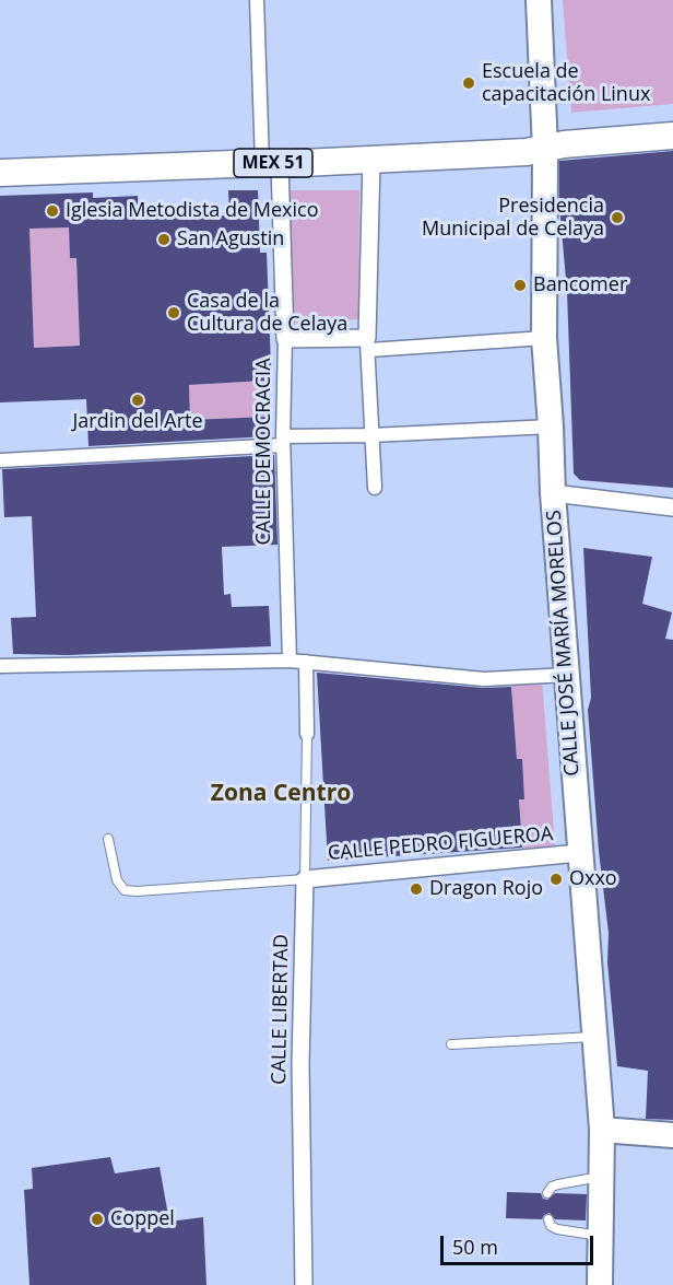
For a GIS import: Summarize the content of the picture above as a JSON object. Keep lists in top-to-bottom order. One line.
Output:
{"streets":{"main road":["MEX 51","CALLE JOSÉ MARÍA MORELOS"],"street":["CALLE DEMOCRACIA","CALLE PEDRO FIGUEROA","CALLE LIBERTAD"]},"crossings":[["MEX 51","CALLE DEMOCRACIA"],["MEX 51","CALLE JOSÉ MARÍA MORELOS"],["CALLE JOSÉ MARÍA MORELOS","CALLE PEDRO FIGUEROA"],["CALLE PEDRO FIGUEROA","CALLE LIBERTAD"]],"districts":["Zona Centro"],"places":["Escuela de capacitación Linux","Iglesia Metodista de Mexico","Presidencia Municipal de Celaya","San Agustin","Bancomer","Casa de la Cultura de Celaya","Jardin del Arte","Oxxo","Dragon Rojo","Coppel"],"scale_bar":"50 m"}
